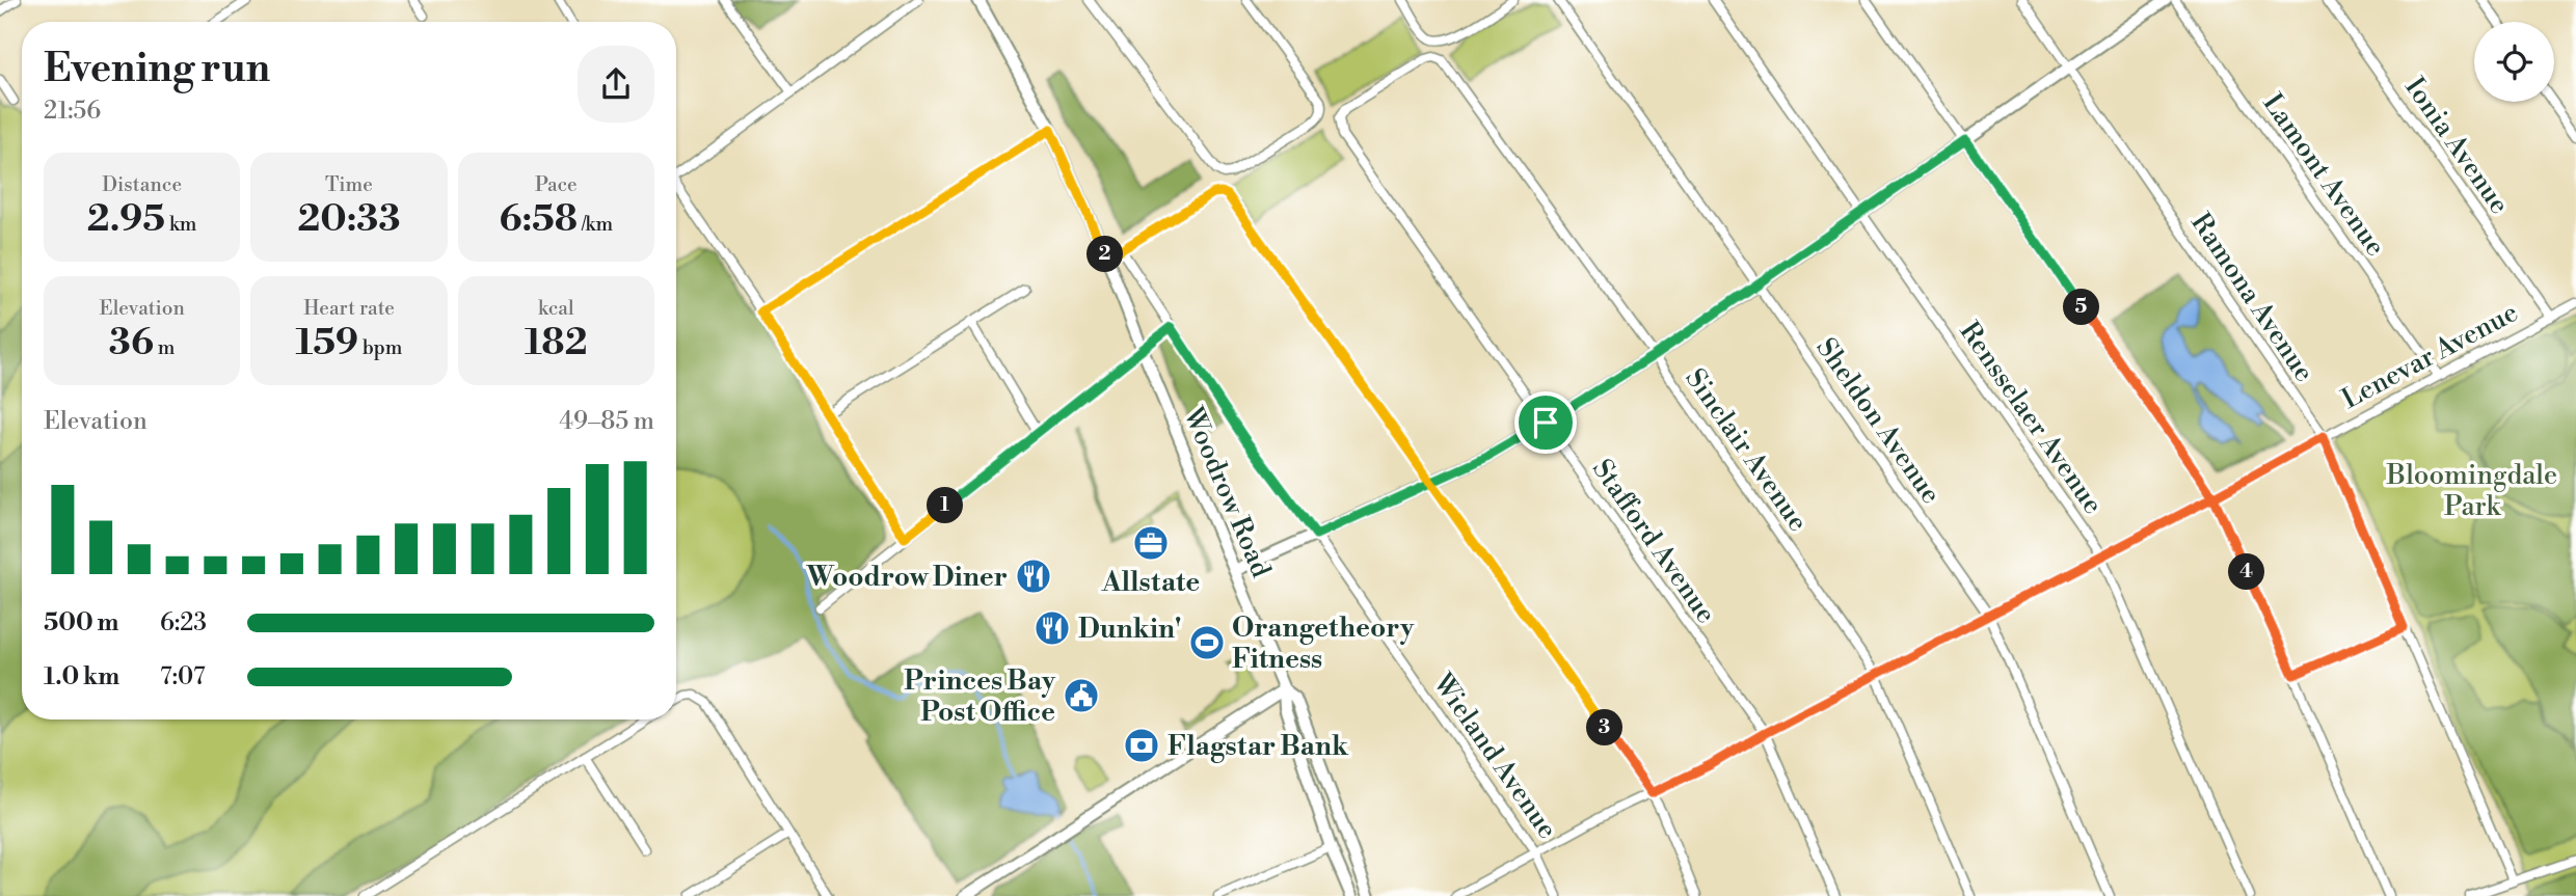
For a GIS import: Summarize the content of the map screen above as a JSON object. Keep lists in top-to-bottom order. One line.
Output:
{"streets":{"street":["Ionia Avenue","Lamont Avenue","Ramona Avenue","Lenevar Avenue","Rensselaer Avenue","Sheldon Avenue","Sinclair Avenue","Woodrow Road","Stafford Avenue","Wieland Avenue"]},"crossings":[["Ionia Avenue","Lenevar Avenue"],["Lamont Avenue","Lenevar Avenue"],["Ramona Avenue","Lenevar Avenue"],["Lenevar Avenue","Rensselaer Avenue"],["Lenevar Avenue","Sheldon Avenue"],["Lenevar Avenue","Sinclair Avenue"],["Lenevar Avenue","Stafford Avenue"],["Lenevar Avenue","Wieland Avenue"],["Sinclair Avenue","Stafford Avenue"]],"parks":["Bloomingdale Park"],"places":{"office":["Allstate"],"restaurant":["Woodrow Diner","Dunkin'"],"sports":["Orangetheory Fitness"],"public building":["Princes Bay Post Office"],"bank":["Flagstar Bank"]},"page":{"heading":["Evening run","21:56"],"stats":[["Distance","2.95 km"],["Time","20:33"],["Pace","6:58 /km"],["Elevation","36 m"],["Heart rate","159 bpm"],["kcal","182"]],"pins":["2","5","1","4","3"],"chart":["Elevation","49–85 m"],"list":[{"name":"500 m","note":"6:23"},{"name":"1.0 km","note":"7:07"}]}}
